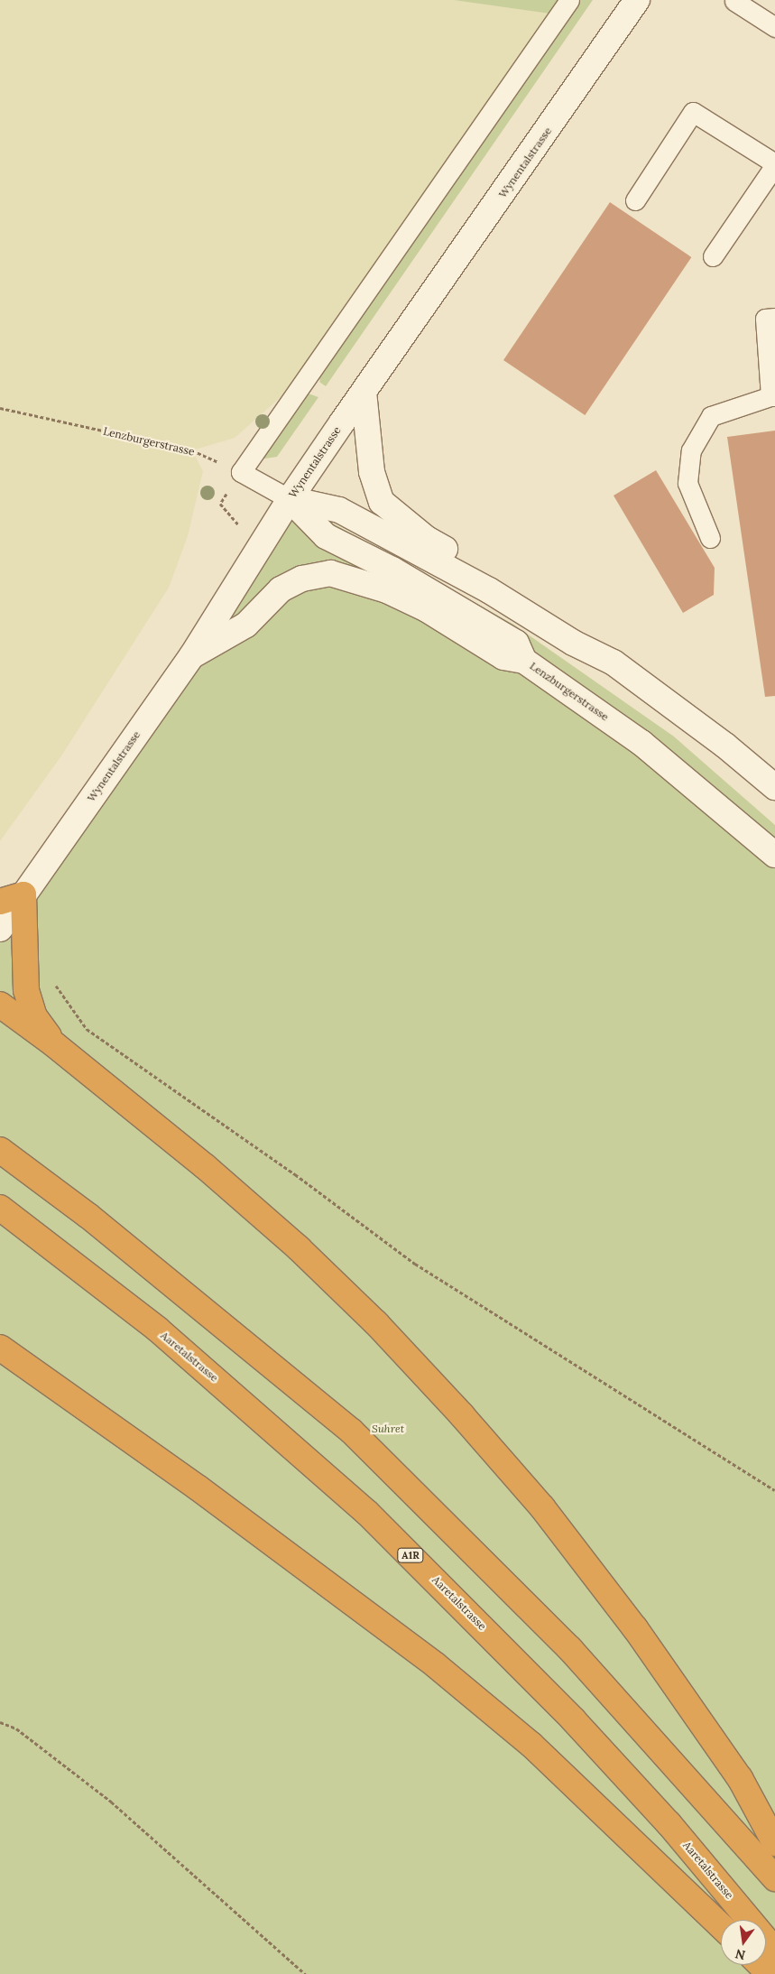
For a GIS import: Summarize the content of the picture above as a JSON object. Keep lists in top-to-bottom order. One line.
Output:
{"streets":{"highway":["Aaretalstrasse","A1R"],"main road":["Wynentalstrasse","Lenzburgerstrasse"]},"crossings":[["Wynentalstrasse","Lenzburgerstrasse"]],"parks":["Suhret"],"north":"bottom"}
